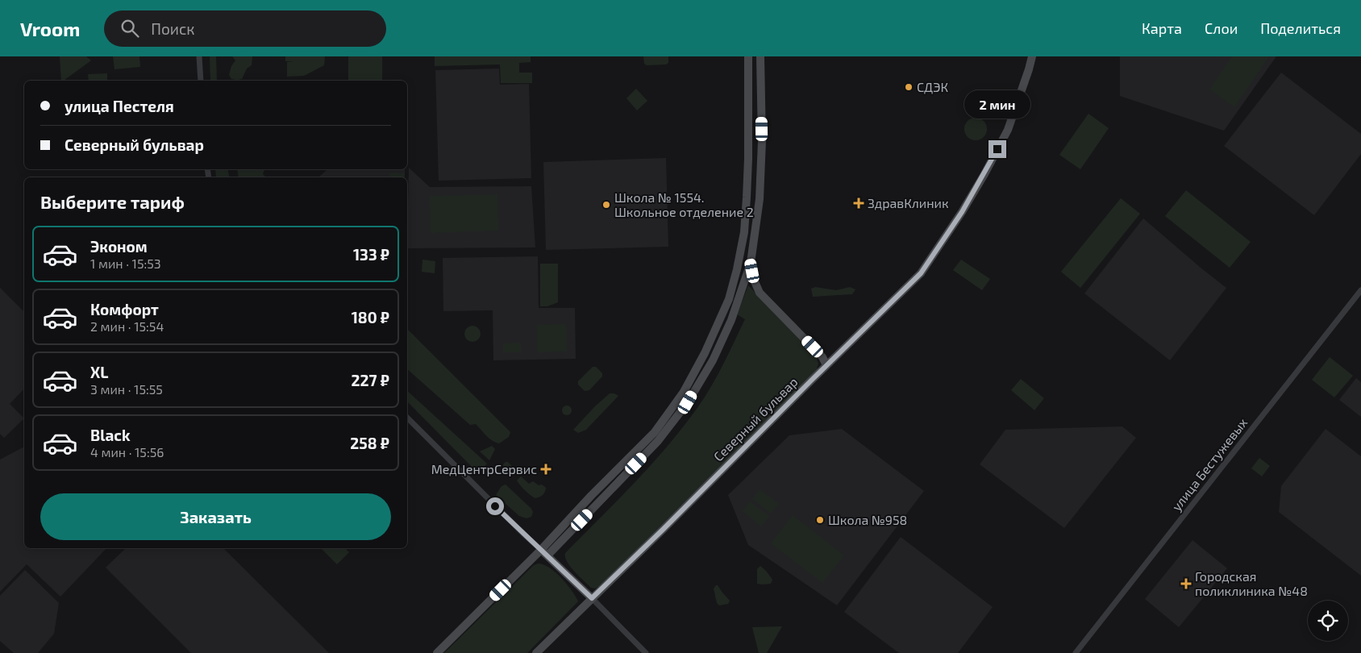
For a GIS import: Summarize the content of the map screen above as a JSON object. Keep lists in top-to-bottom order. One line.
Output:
{"streets":{"main road":["Северный бульвар"],"street":["улица Бестужевых"]},"places":{"other":["СДЭК","Школа № 1554. Школьное отделение 2","Школа №958"],"health":["ЗдравКлиник","МедЦентрСервис","Городская поликлиника №48"]},"page":{"header":"Vroom","search":"Поиск","nav":["Карта","Слои","Поделиться"],"banner":["улица Пестеля","Северный бульвар"],"bubble":"2 мин","heading":"Выберите тариф","list":[{"name":"Эконом","note":"1 мин · 15:53","value":"133 ₽"},{"name":"Комфорт","note":"2 мин · 15:54","value":"180 ₽"},{"name":"XL","note":"3 мин · 15:55","value":"227 ₽"},{"name":"Black","note":"4 мин · 15:56","value":"258 ₽"}],"buttons":"Заказать"}}
